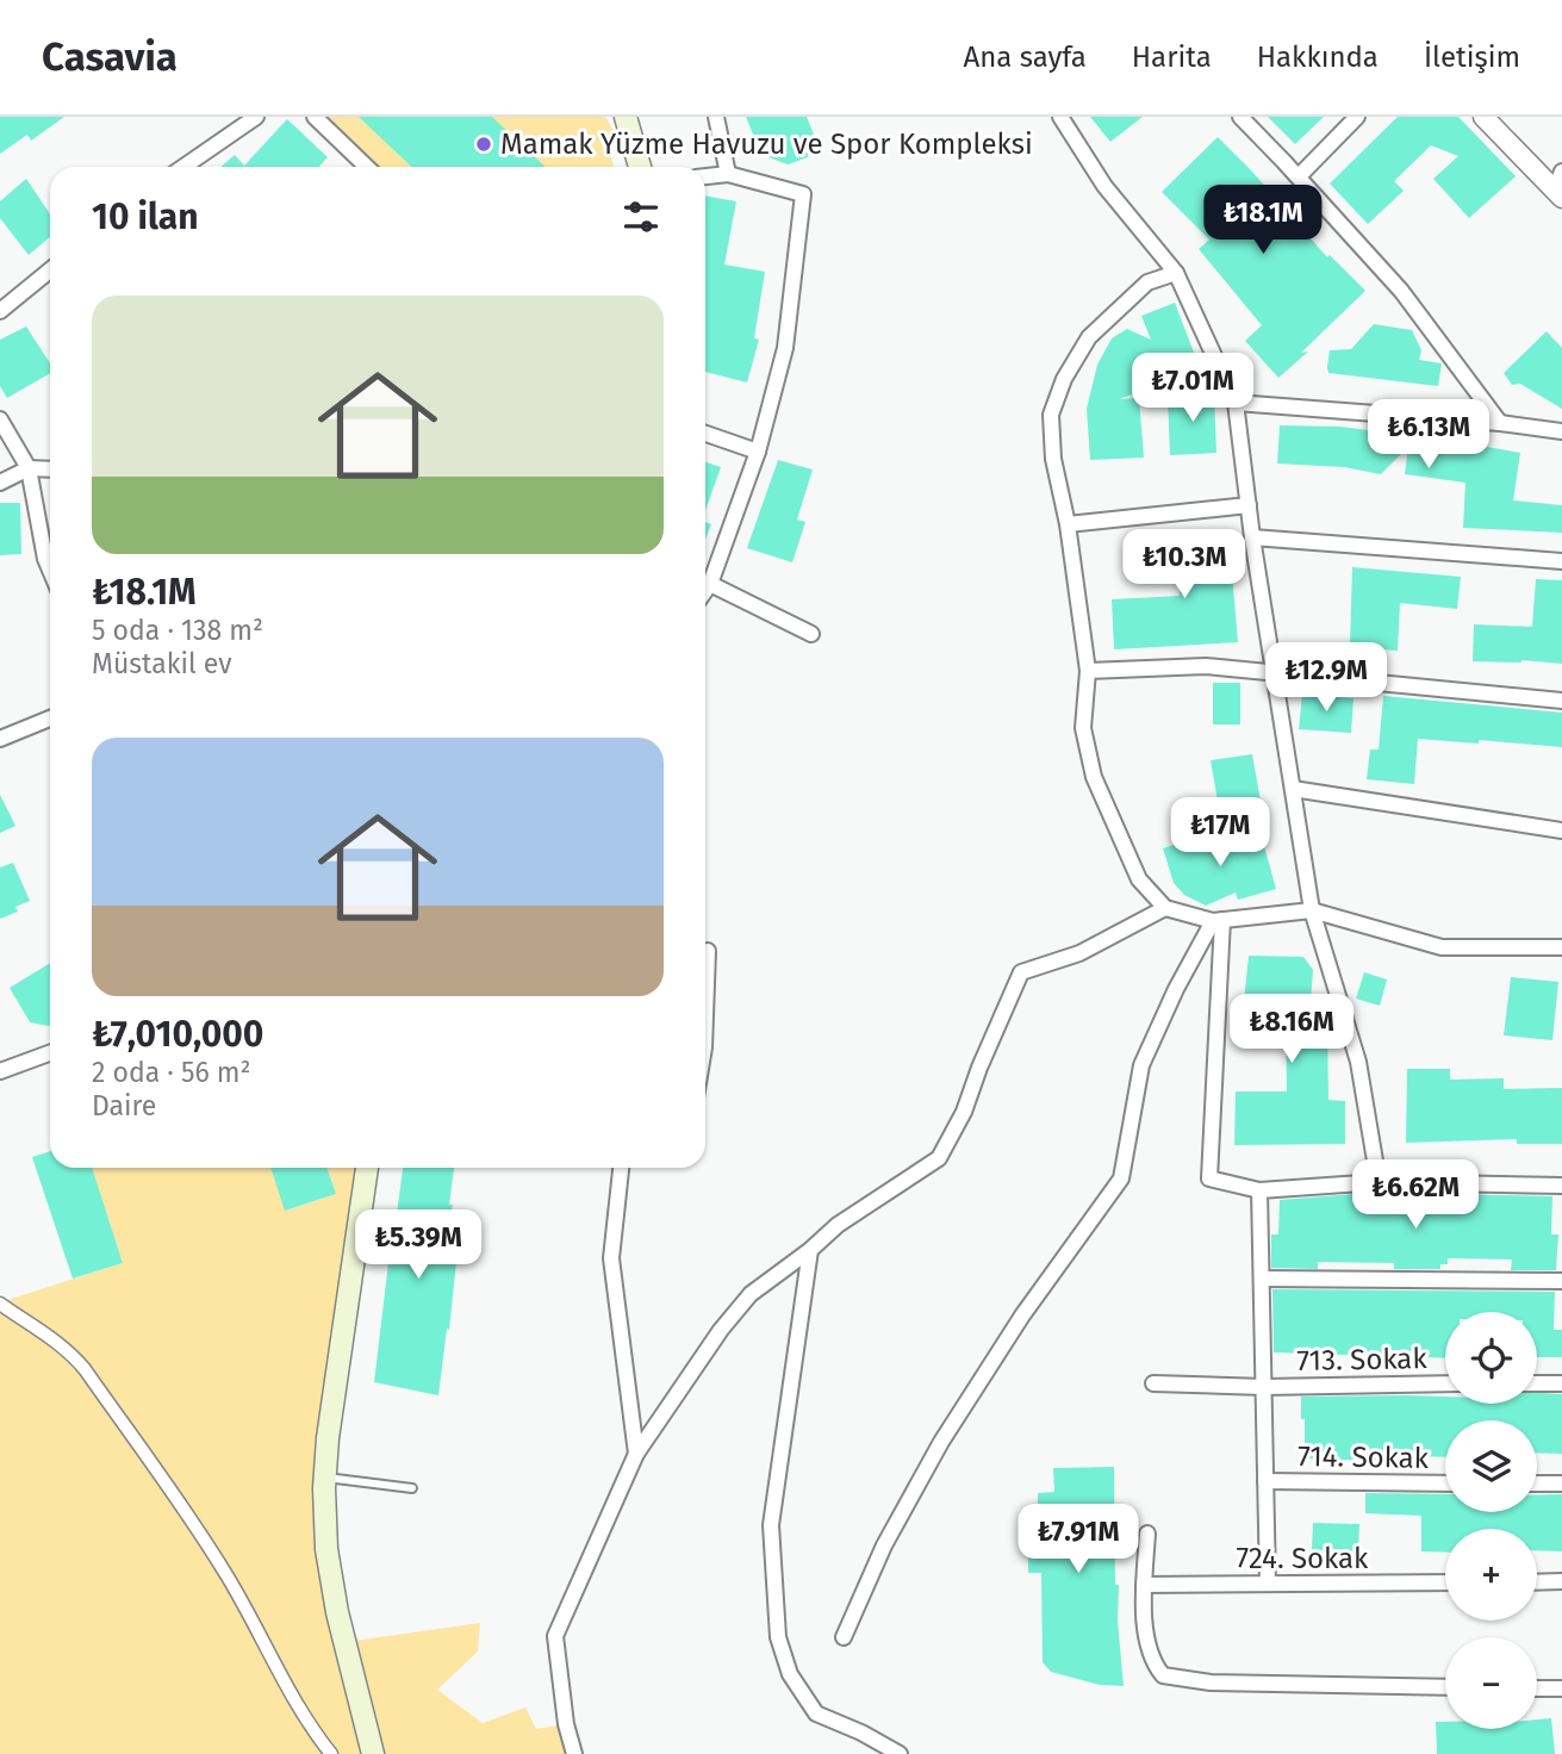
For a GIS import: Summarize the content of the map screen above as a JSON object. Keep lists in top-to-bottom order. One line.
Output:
{"streets":{"street":["713. Sokak","714. Sokak","724. Sokak"]},"places":["Mamak Yüzme Havuzu ve Spor Kompleksi"],"page":{"header":"Casavia","nav":["Ana sayfa","Harita","Hakkında","İletişim"],"heading":"10 ilan","price":["₺18.1M","₺7.01M","₺6.13M","₺10.3M","₺12.9M","₺17M","₺8.16M","₺6.62M","₺5.39M","₺7.91M"],"list":[{"name":"₺18.1M","note":"5 oda · 138 m² · Müstakil ev"},{"name":"₺7,010,000","note":"2 oda · 56 m² · Daire"}],"map_buttons":["+","−"]}}
